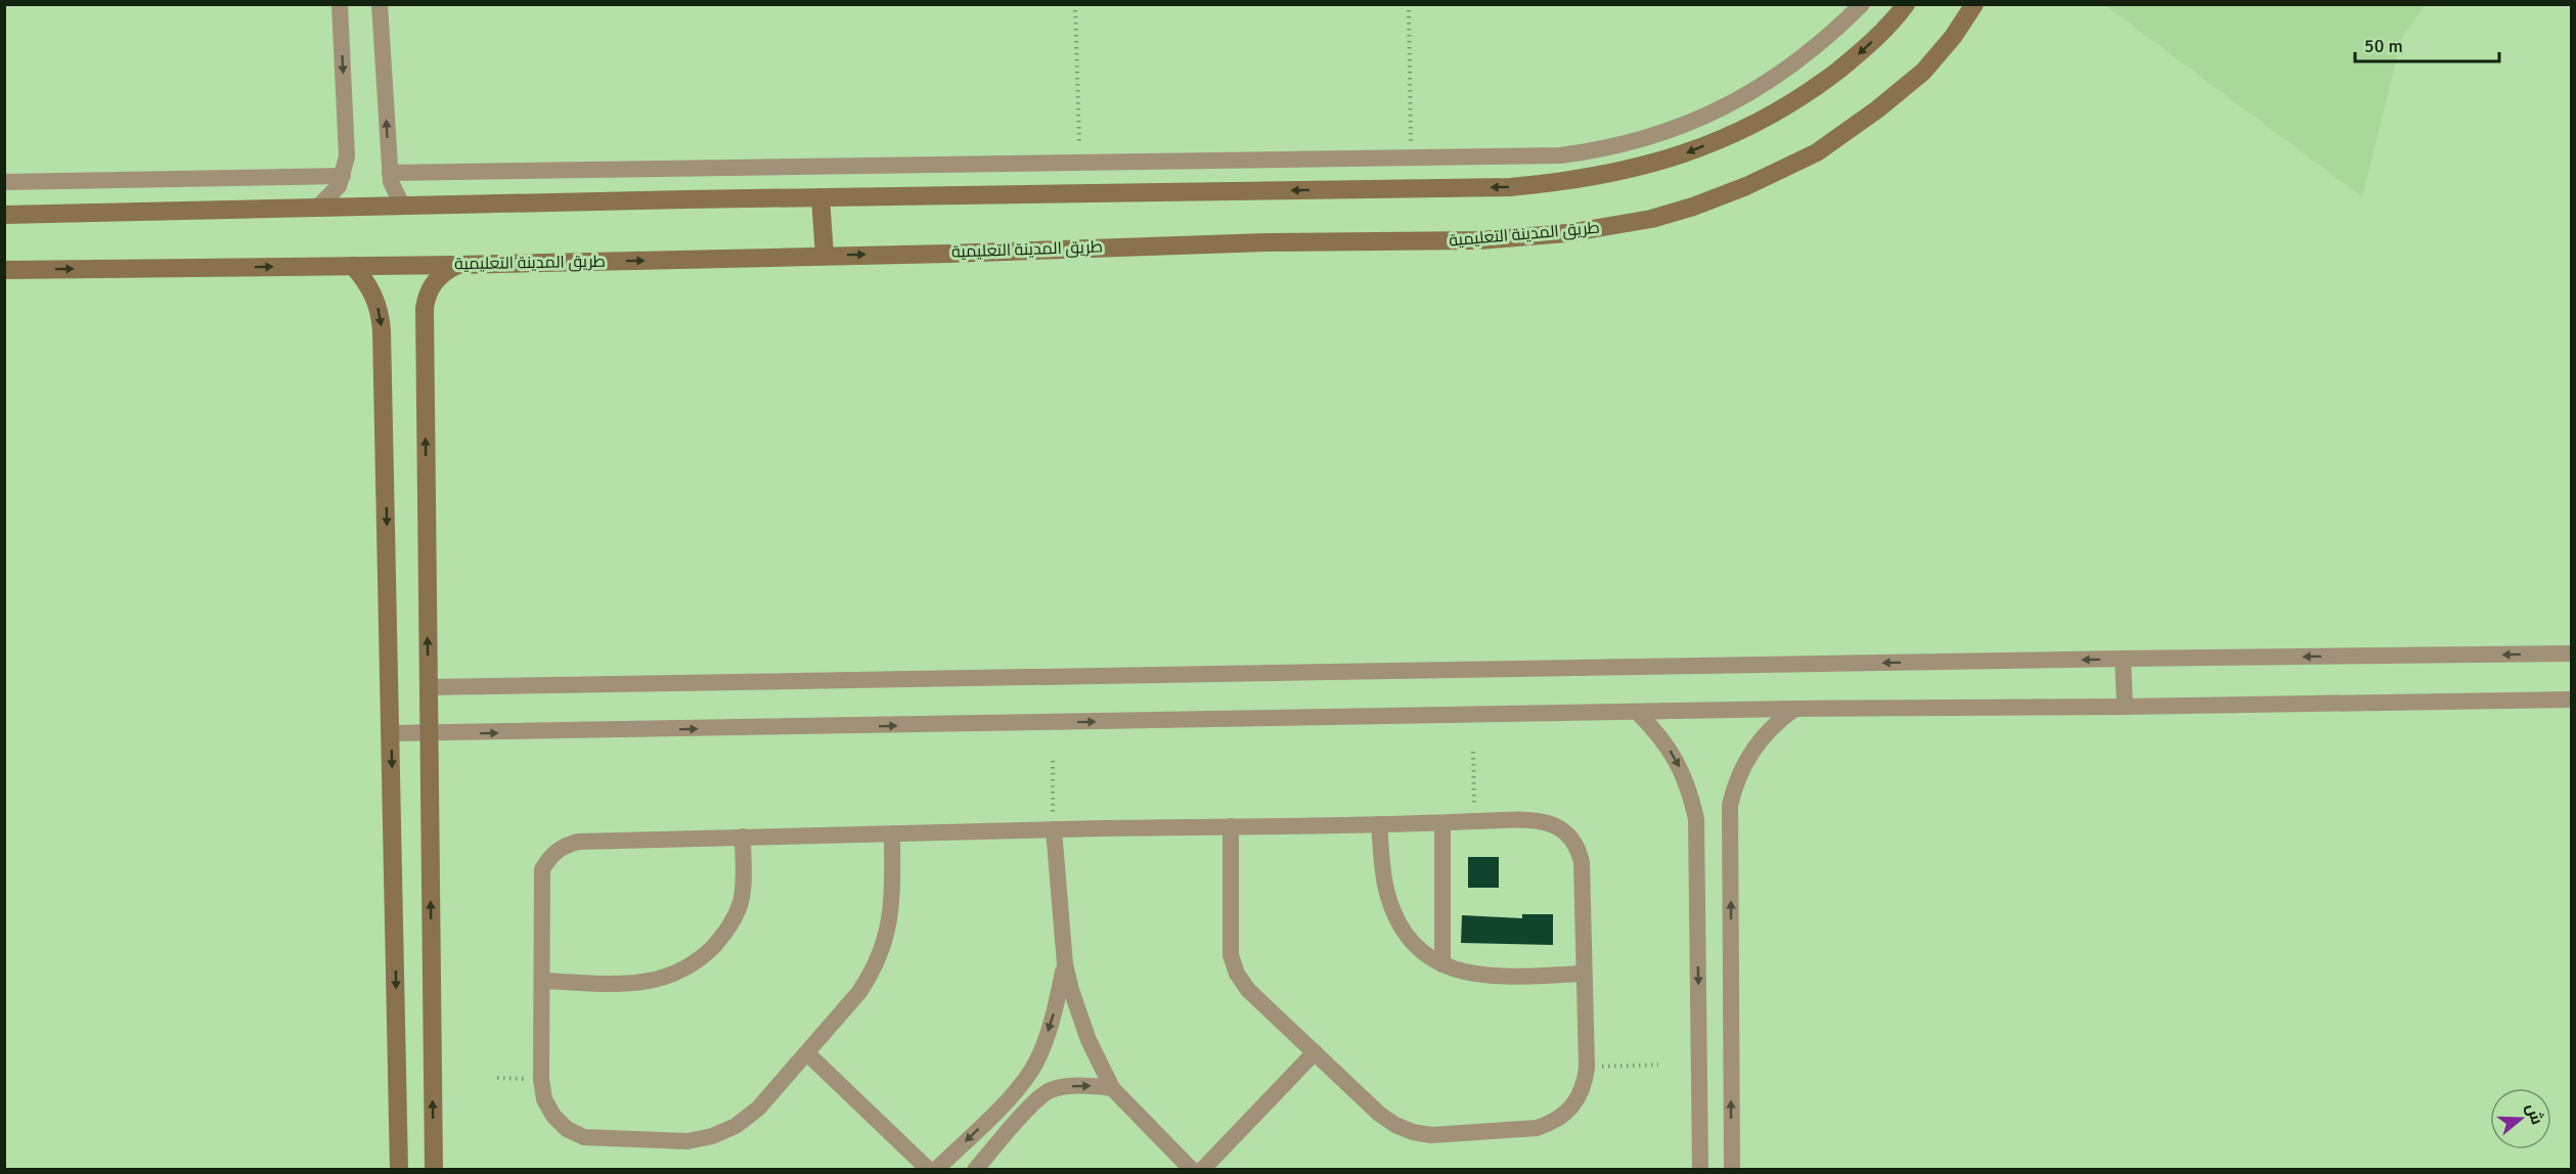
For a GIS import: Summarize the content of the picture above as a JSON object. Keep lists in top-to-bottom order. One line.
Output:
{"streets":{"street":["طريق المدينة التعليمية"]},"scale_bar":"50 m","north":"right"}
